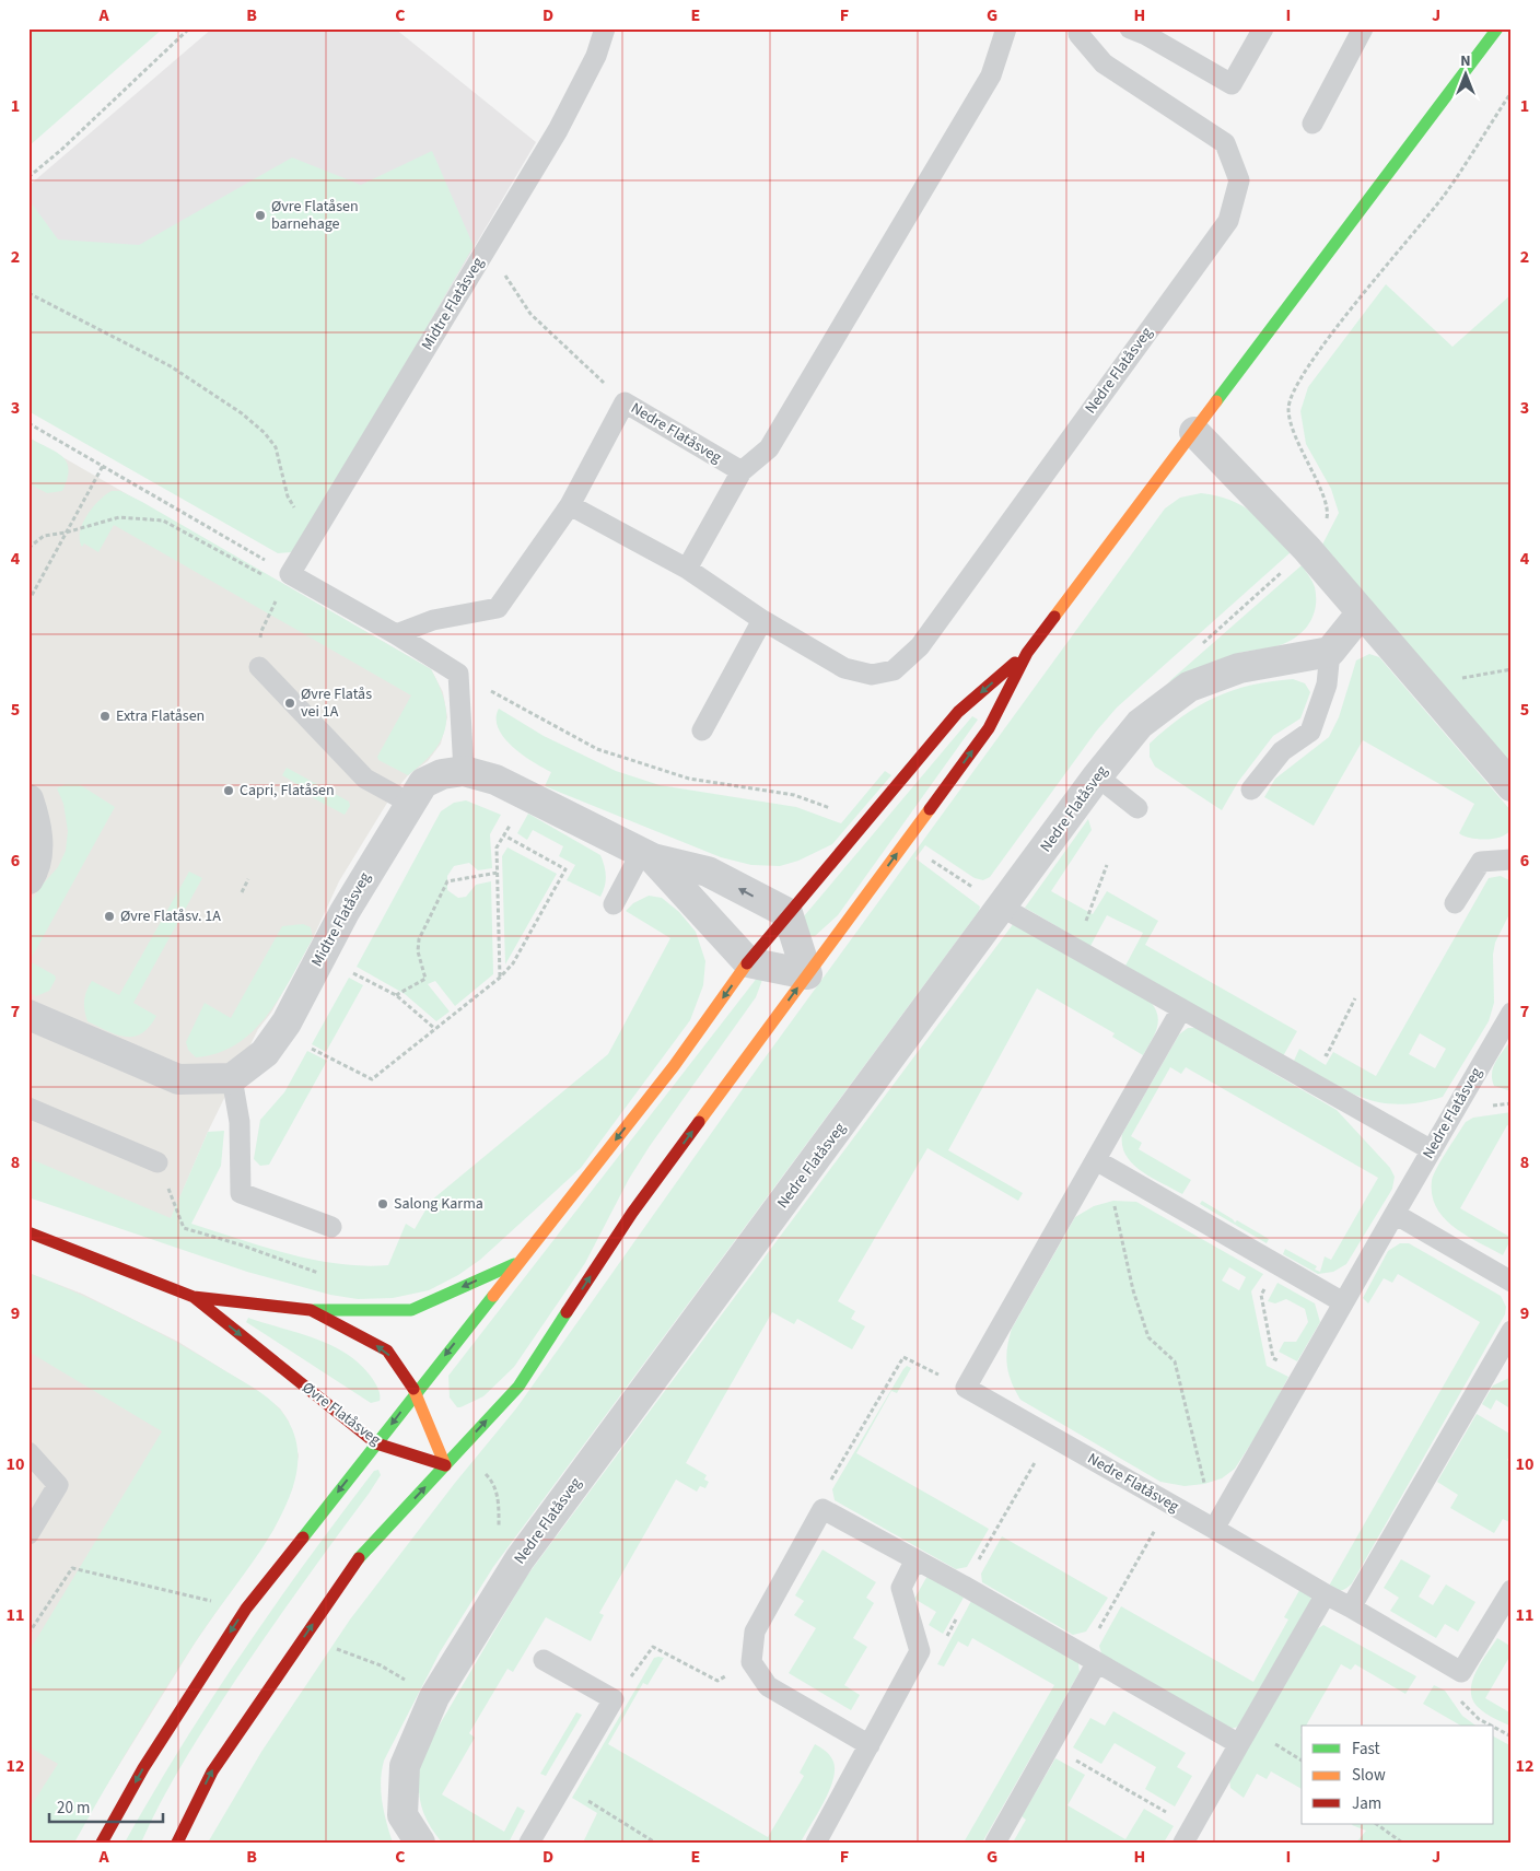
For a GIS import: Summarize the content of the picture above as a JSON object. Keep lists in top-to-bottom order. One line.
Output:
{"streets":{"street":["Midtre Flatåsveg","Nedre Flatåsveg","Øvre Flatåsveg"]},"places":["Øvre Flatåsen barnehage","Øvre Flatås vei 1A","Extra Flatåsen","Capri, Flatåsen","Øvre Flatåsv. 1A","Salong Karma"],"legend":["Fast","Slow","Jam"],"scale_bar":"20 m","north":"top","grid":{"columns":["A","B","C","D","E","F","G","H","I","J"],"rows":["1","2","3","4","5","6","7","8","9","10","11","12"]}}
